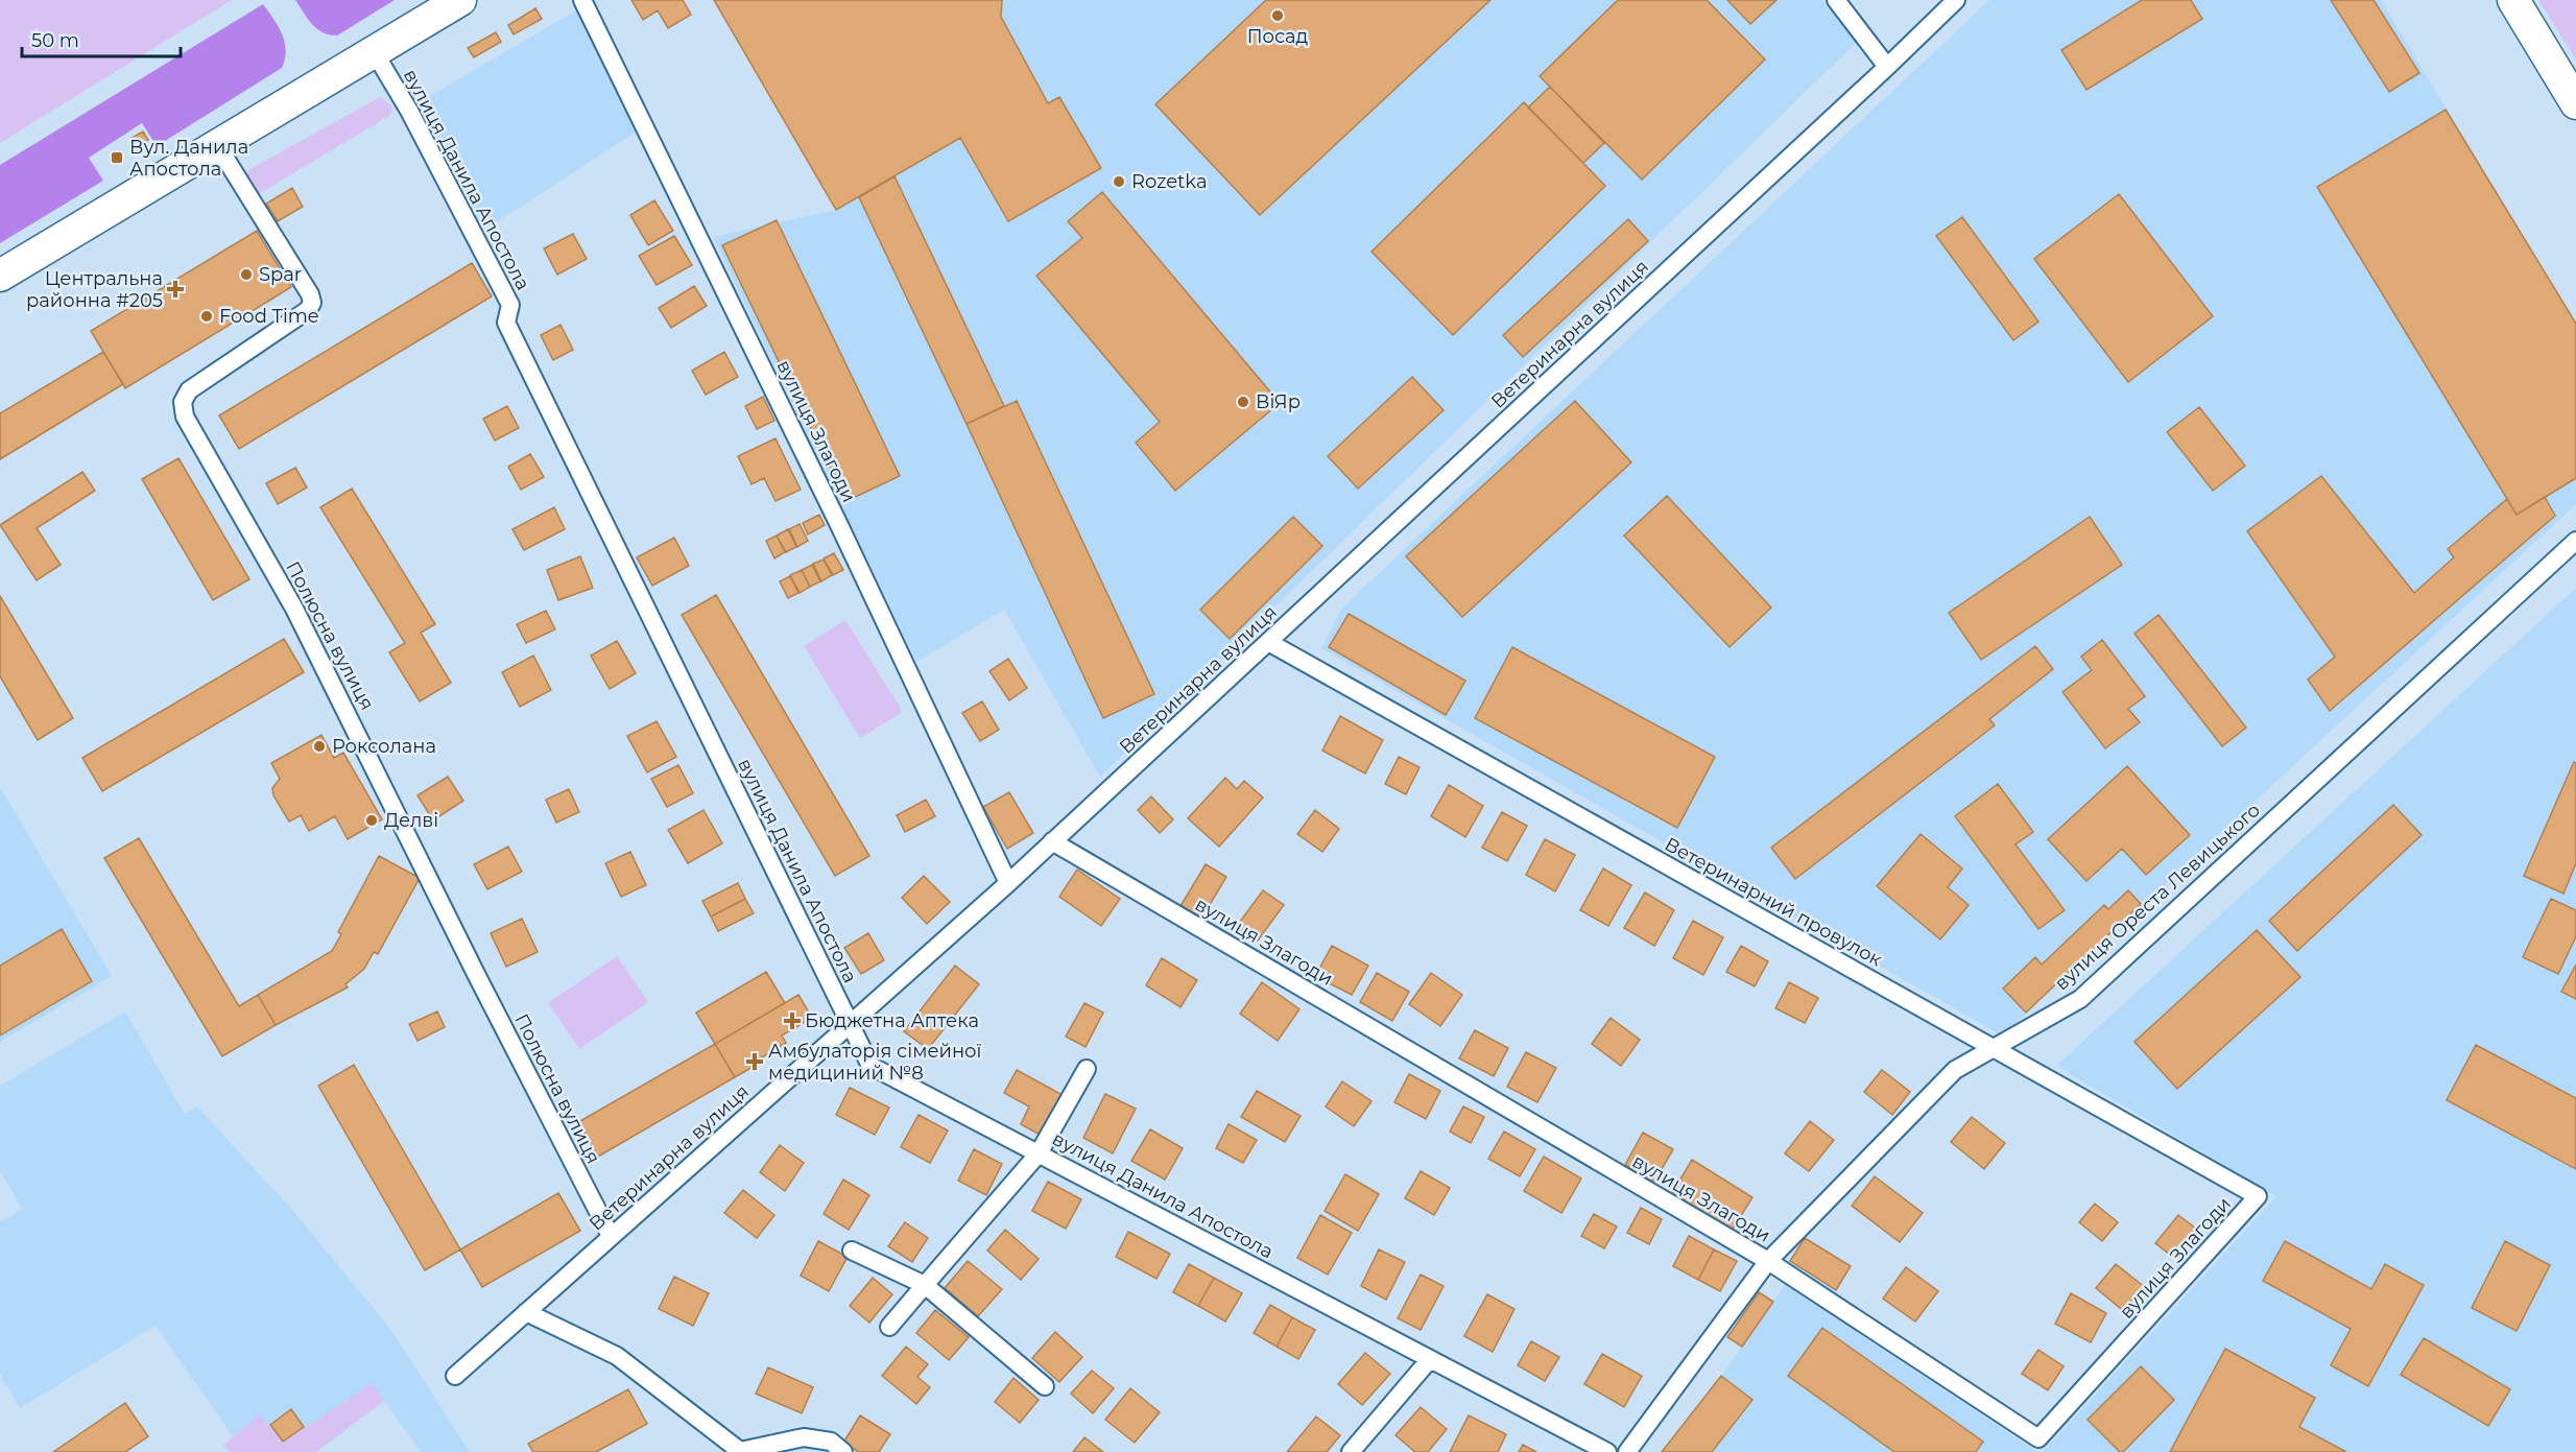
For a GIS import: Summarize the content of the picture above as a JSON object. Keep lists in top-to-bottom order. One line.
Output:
{"streets":{"street":["вулиця Данила Апостола","Ветеринарна вулиця","вулиця Злагоди","Полюсна вулиця","вулиця Ореста Левицького","Ветеринарний провулок"]},"crossings":[["вулиця Данила Апостола","Ветеринарна вулиця"],["Ветеринарна вулиця","вулиця Злагоди"],["Ветеринарна вулиця","Полюсна вулиця"],["Ветеринарна вулиця","Ветеринарний провулок"],["вулиця Злагоди","вулиця Ореста Левицького"],["вулиця Злагоди","Ветеринарний провулок"],["вулиця Ореста Левицького","Ветеринарний провулок"]],"places":{"other":["Посад","Rozetka","Spar","Food Time","ВіЯр","Роксолана","Делві"],"transit":["Вул. Данила Апостола"],"health":["Центральна районна #205","Бюджетна Аптека","Амбулаторія сімейної медициний №8"]},"scale_bar":"50 m"}
